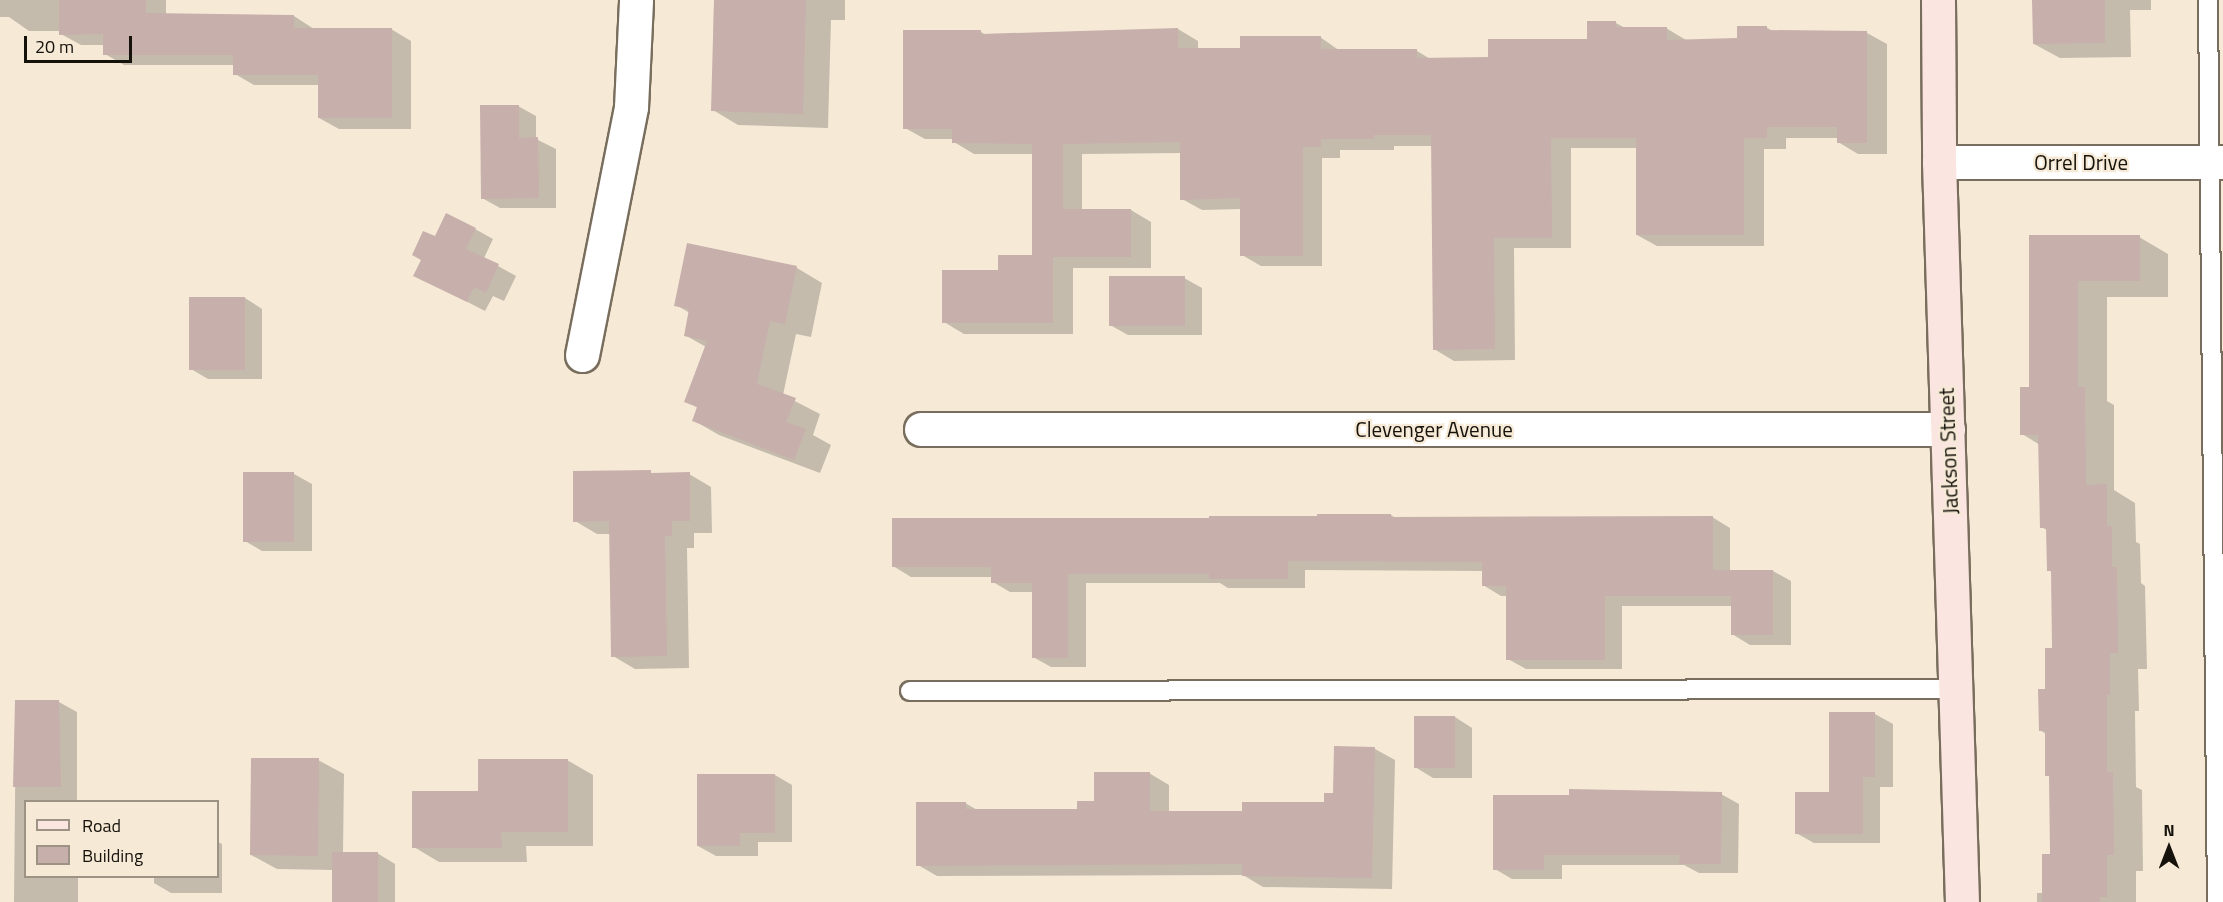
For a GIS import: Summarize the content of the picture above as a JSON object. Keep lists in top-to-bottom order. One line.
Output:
{"streets":{"street":["Orrel Drive","Clevenger Avenue","Jackson Street"]},"crossings":[["Orrel Drive","Jackson Street"],["Clevenger Avenue","Jackson Street"]],"legend":["Road","Building"],"scale_bar":"20 m","north":"top"}
